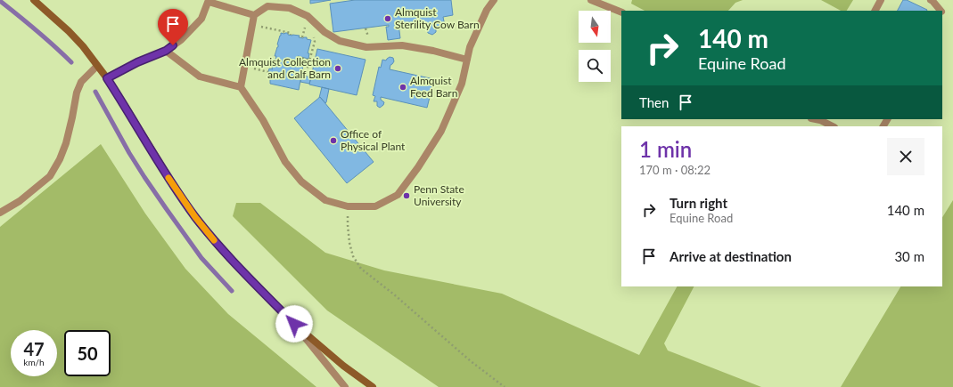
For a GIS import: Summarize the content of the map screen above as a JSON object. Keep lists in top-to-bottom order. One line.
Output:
{"places":["Almquist Sterility Cow Barn","Almquist Collection and Calf Barn","Almquist Feed Barn","Office of Physical Plant","Penn State University"],"north":"bottom","page":{"turn":["140 m","Equine Road"],"then":"Then","heading":["1 min","170 m · 08:22"],"list":[{"name":"Turn right","note":"Equine Road","value":"140 m"},{"name":"Arrive at destination","value":"30 m"}],"speed":"47 km/h","limit":"50"}}
